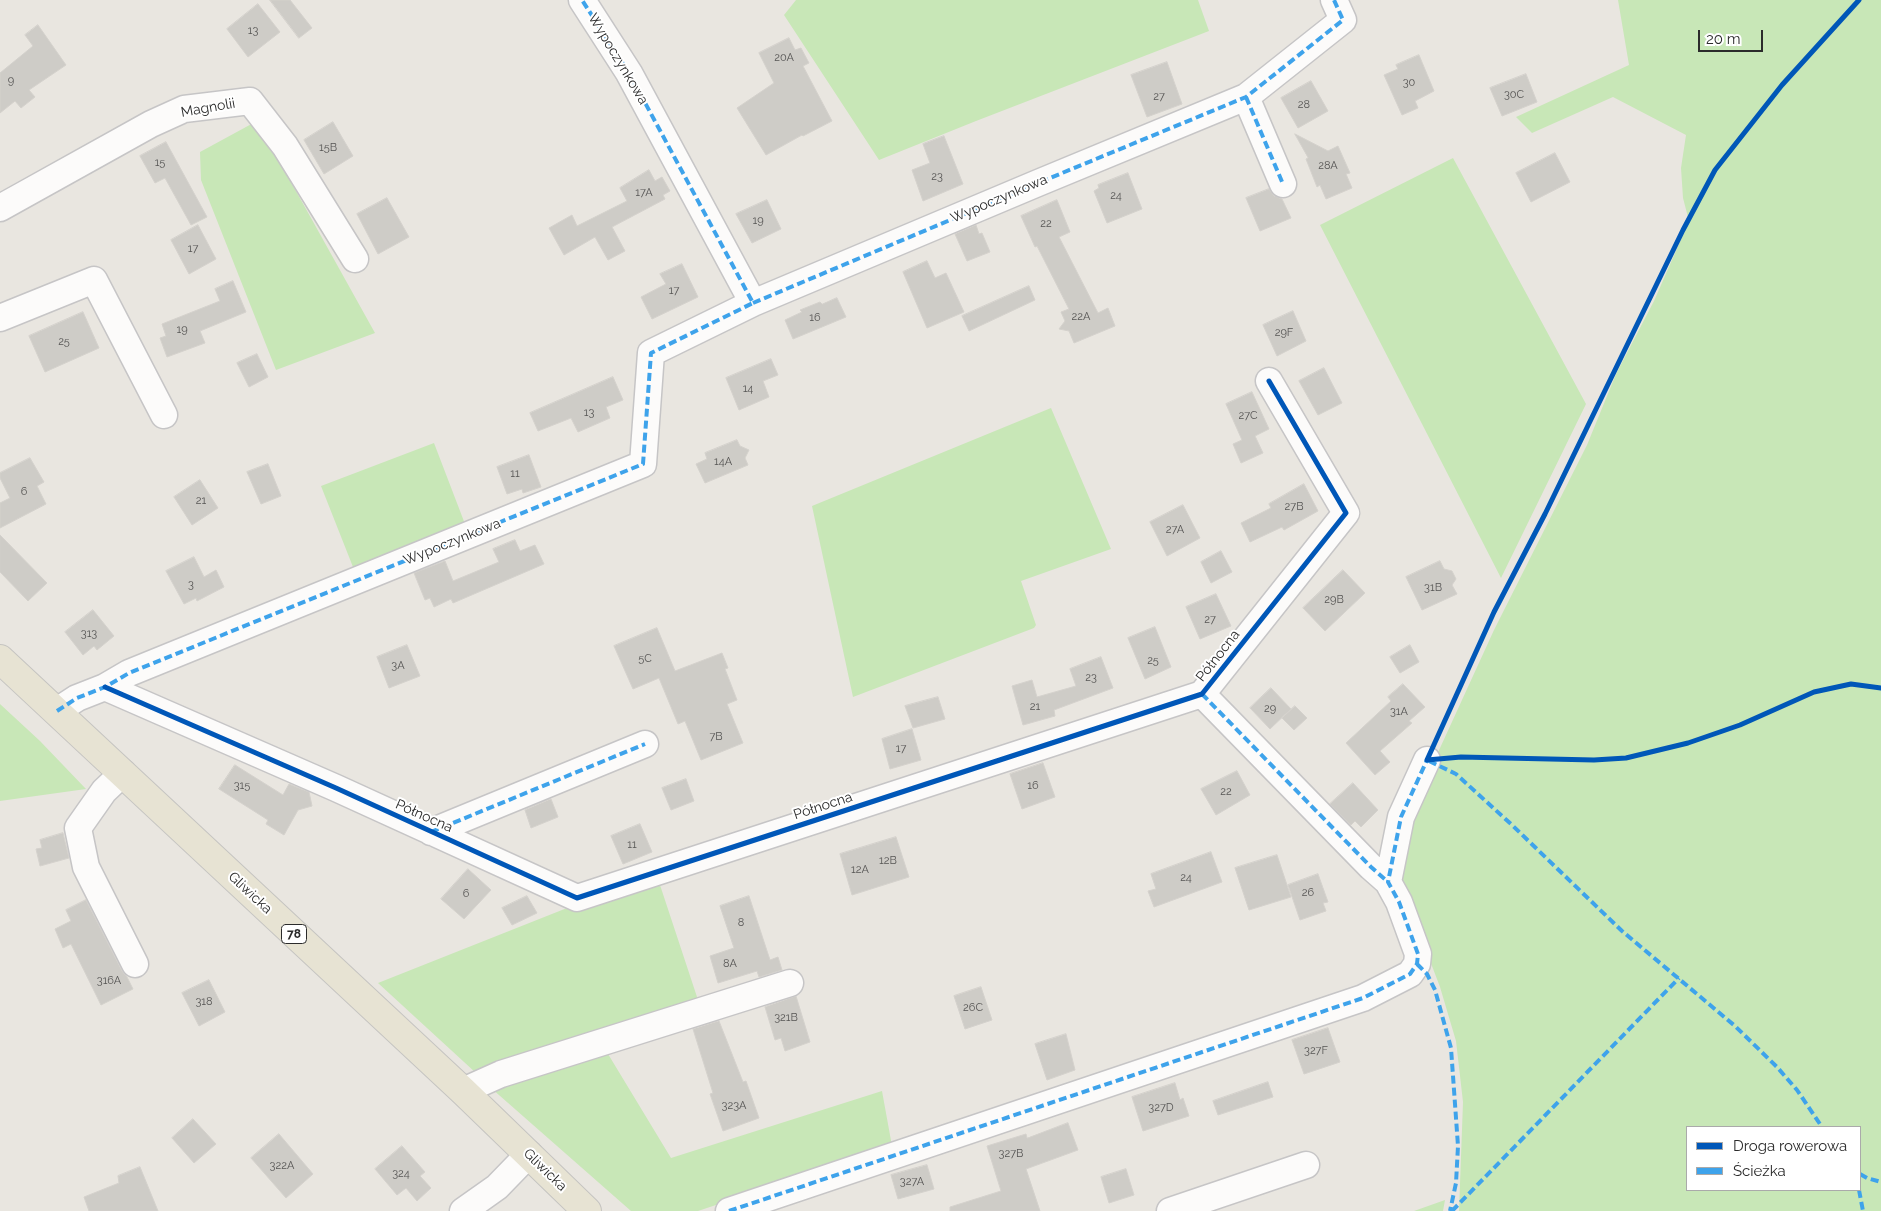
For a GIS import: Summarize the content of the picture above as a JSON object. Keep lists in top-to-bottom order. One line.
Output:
{"streets":{"main road":["Gliwicka","78"],"street":["Wypoczynkowa","Magnolii","Północna"]},"crossings":[["Wypoczynkowa","Północna"],["Wypoczynkowa","Gliwicka"]],"house_numbers":["13","20A","9","30","30C","27","28","15B","15","28A","23","17A","24","19","22","17","17","22A","16","19","29F","25","14","13","27C","14A","11","6","21","27B","27A","3","31B","29B","27","313","5C","25","3A","23","21","29","31A","7B","17","315","16","22","11","12B","12A","24","26","6","8","8A","316A","318","26C","321B","327F","323A","327D","327B","322A","324","327A"],"legend":["Droga rowerowa","Ścieżka"],"scale_bar":"20 m"}
